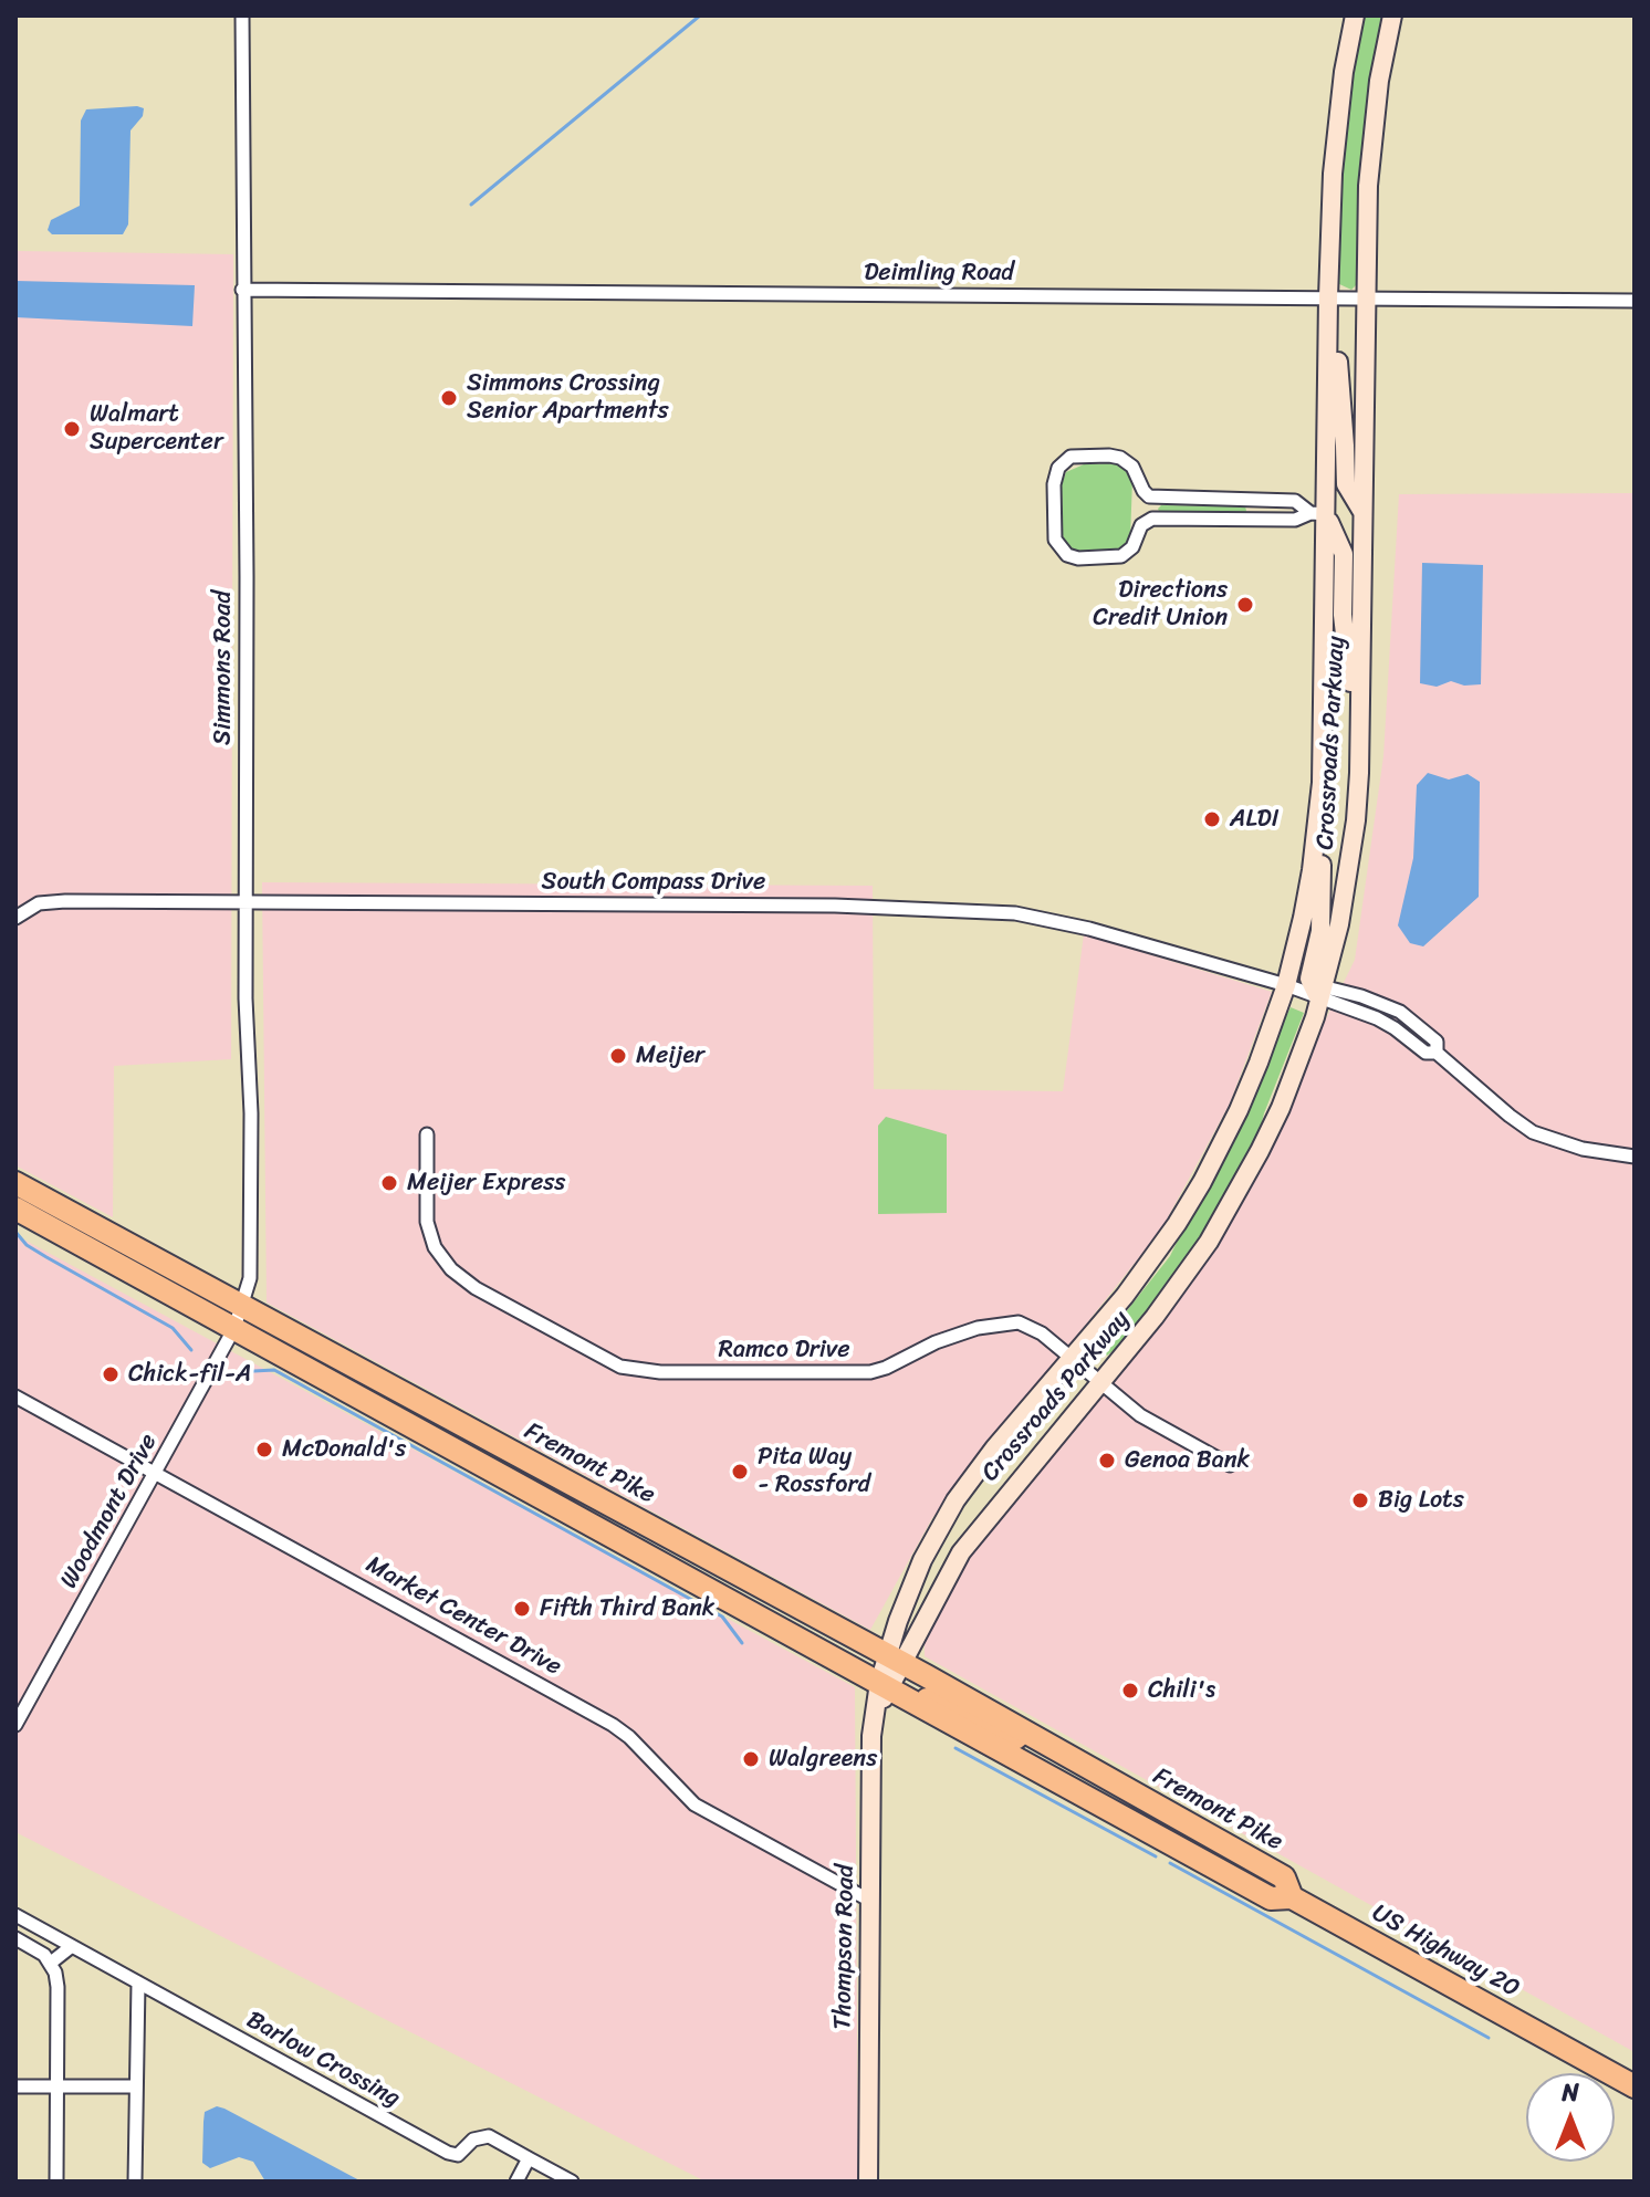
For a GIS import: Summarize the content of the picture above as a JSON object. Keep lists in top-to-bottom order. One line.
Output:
{"streets":{"highway":["Fremont Pike","US Highway 20"],"street":["Deimling Road","Simmons Road","Crossroads Parkway","South Compass Drive","Ramco Drive","Woodmont Drive","Market Center Drive","Thompson Road","Barlow Crossing"]},"crossings":[["Deimling Road","Simmons Road"],["Deimling Road","Crossroads Parkway"],["Simmons Road","South Compass Drive"],["Simmons Road","Fremont Pike"],["Simmons Road","Woodmont Drive"],["Crossroads Parkway","South Compass Drive"],["Crossroads Parkway","Ramco Drive"],["Crossroads Parkway","Fremont Pike"],["Crossroads Parkway","Thompson Road"],["Fremont Pike","Woodmont Drive"],["Fremont Pike","Thompson Road"],["Fremont Pike","US Highway 20"],["Woodmont Drive","Market Center Drive"],["Market Center Drive","Thompson Road"]],"places":["Simmons Crossing Senior Apartments","Walmart Supercenter","Directions Credit Union","ALDI","Meijer","Meijer Express","Chick-fil-A","McDonald's","Genoa Bank","Pita Way - Rossford","Big Lots","Fifth Third Bank","Chili's","Walgreens"],"north":"top"}
